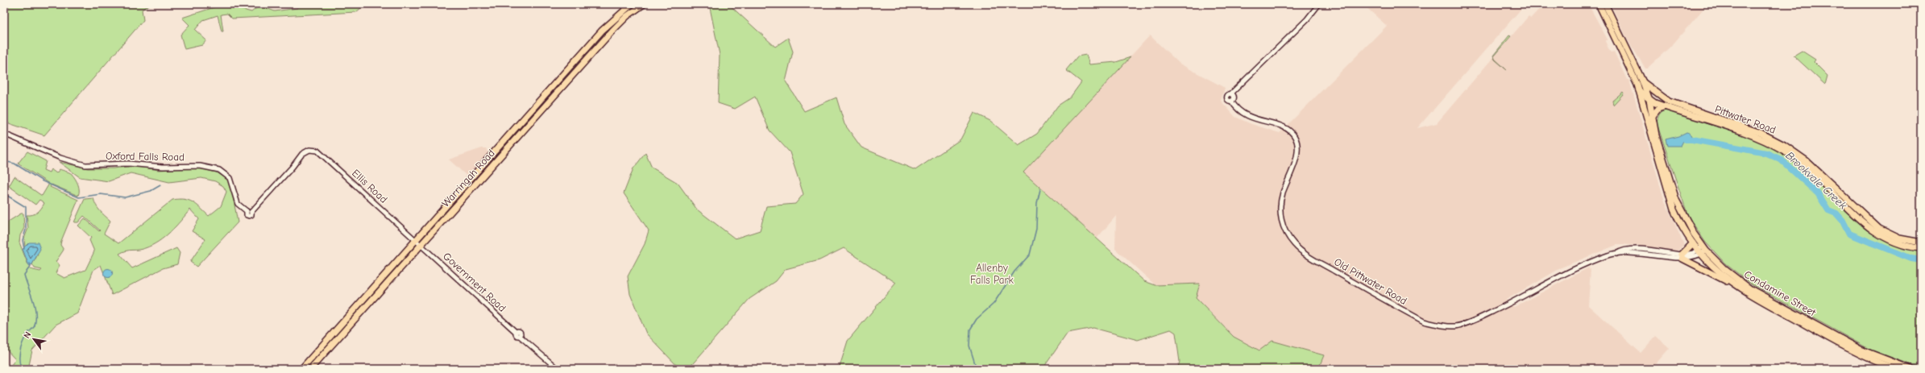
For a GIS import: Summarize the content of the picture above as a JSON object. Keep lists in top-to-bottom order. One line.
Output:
{"streets":{"main road":["Pittwater Road","Warringah Road","Condamine Street"],"street":["Oxford Falls Road","Ellis Road","Old Pittwater Road","Government Road"]},"crossings":[["Pittwater Road","Condamine Street"],["Oxford Falls Road","Ellis Road"],["Warringah Road","Ellis Road"],["Warringah Road","Government Road"],["Ellis Road","Government Road"],["Old Pittwater Road","Condamine Street"]],"water":["Brookvale Creek"],"parks":["Allenby Falls Park"],"north":"top left"}
